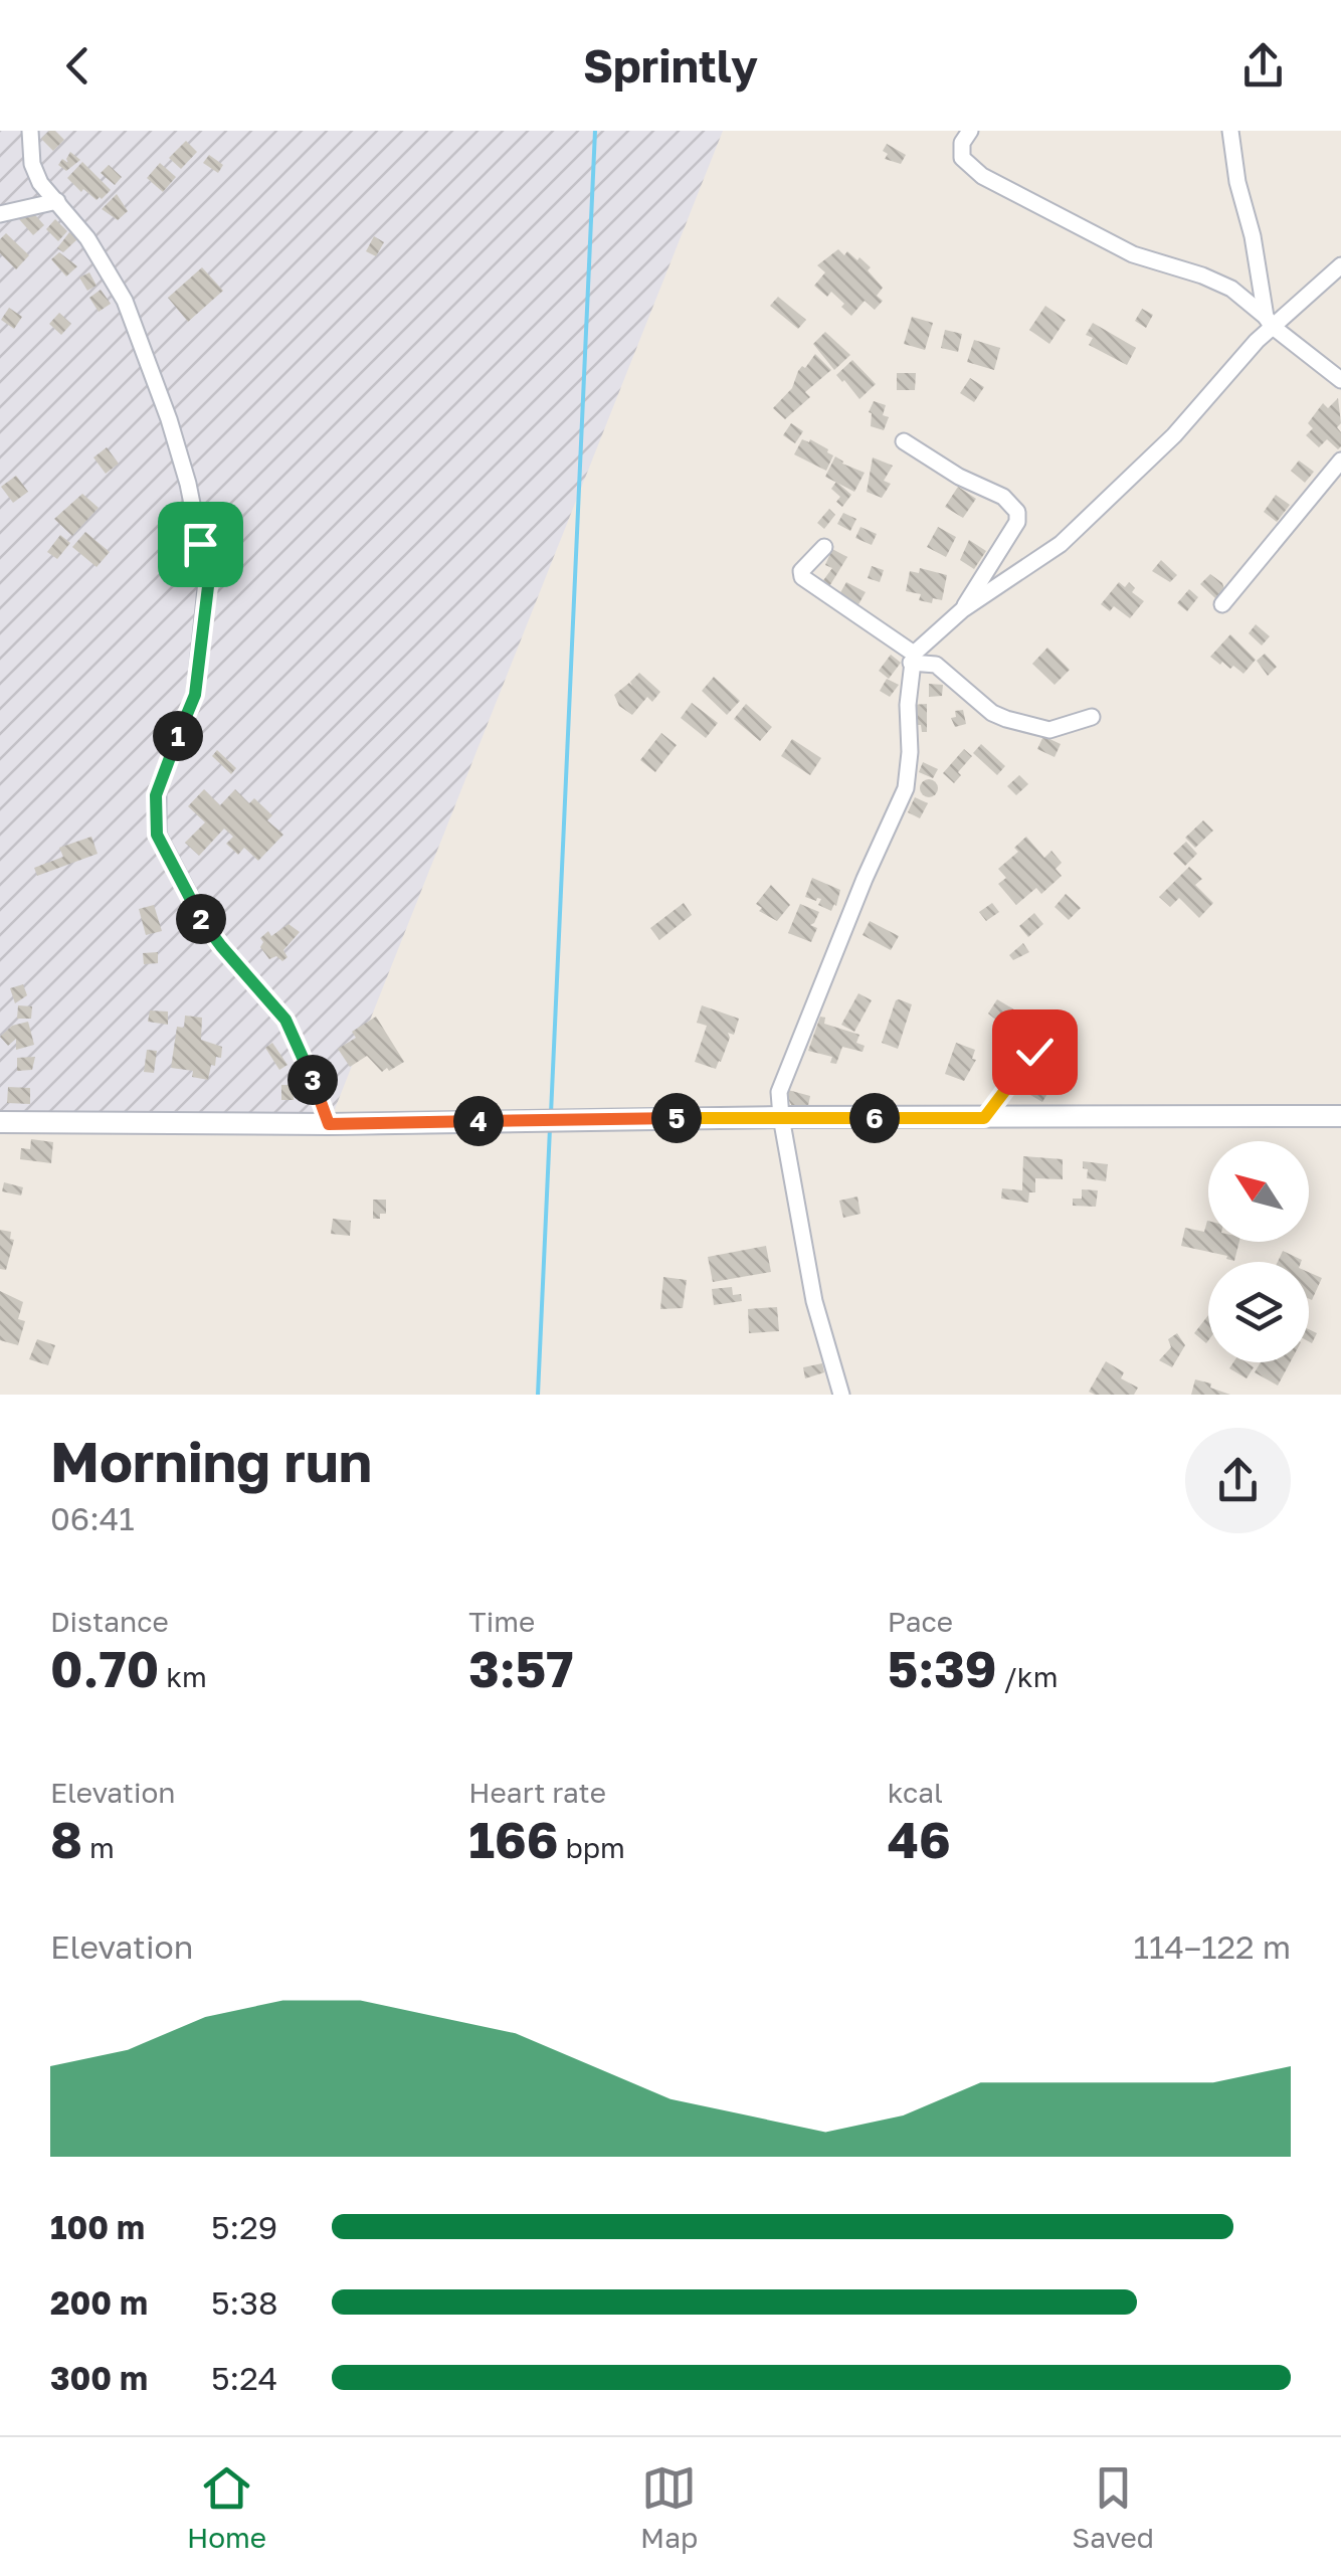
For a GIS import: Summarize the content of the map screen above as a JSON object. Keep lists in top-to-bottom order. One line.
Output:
{"north":"top left","page":{"header":"Sprintly","pins":["1","2","3","5","6","4"],"heading":["Morning run","06:41"],"stats":[["Distance","0.70 km"],["Time","3:57"],["Pace","5:39 /km"],["Elevation","8 m"],["Heart rate","166 bpm"],["kcal","46"]],"chart":["Elevation","114–122 m"],"list":[{"name":"100 m","note":"5:29"},{"name":"200 m","note":"5:38"},{"name":"300 m","note":"5:24"}],"tabs":["Home","Map","Saved"]}}
